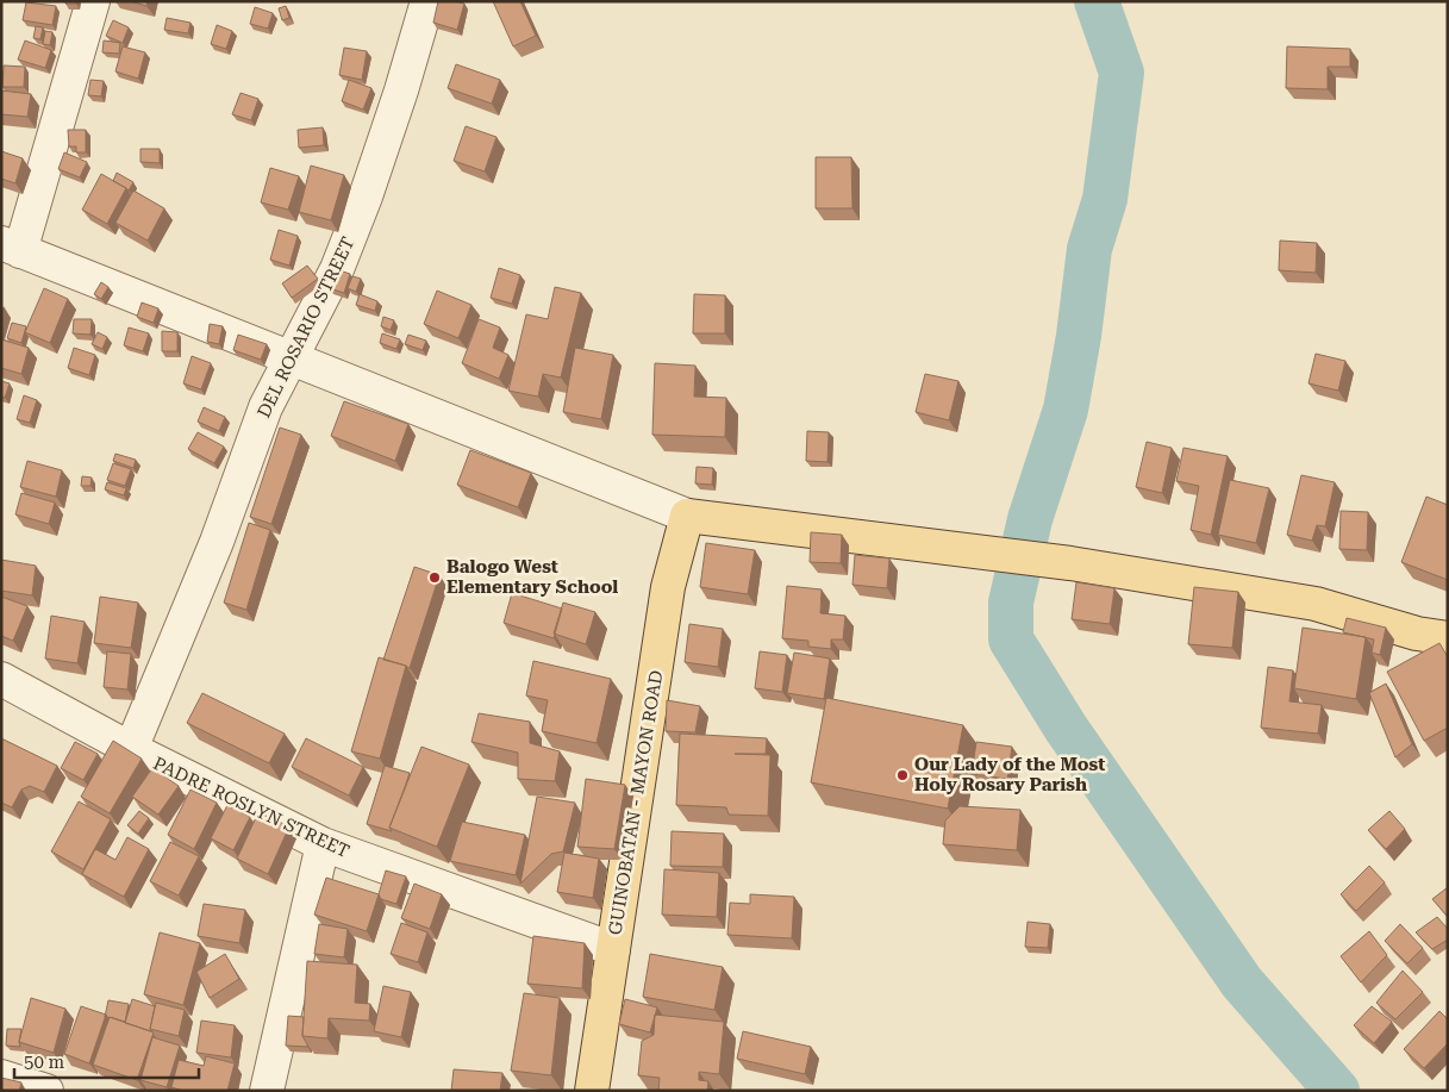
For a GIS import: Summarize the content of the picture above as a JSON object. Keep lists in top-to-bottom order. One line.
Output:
{"streets":{"main road":["GUINOBATAN - MAYON ROAD"],"street":["DEL ROSARIO STREET","PADRE ROSLYN STREET"]},"crossings":[["DEL ROSARIO STREET","PADRE ROSLYN STREET"],["GUINOBATAN - MAYON ROAD","PADRE ROSLYN STREET"]],"places":["Balogo West Elementary School","Our Lady of the Most Holy Rosary Parish"],"scale_bar":"50 m"}
